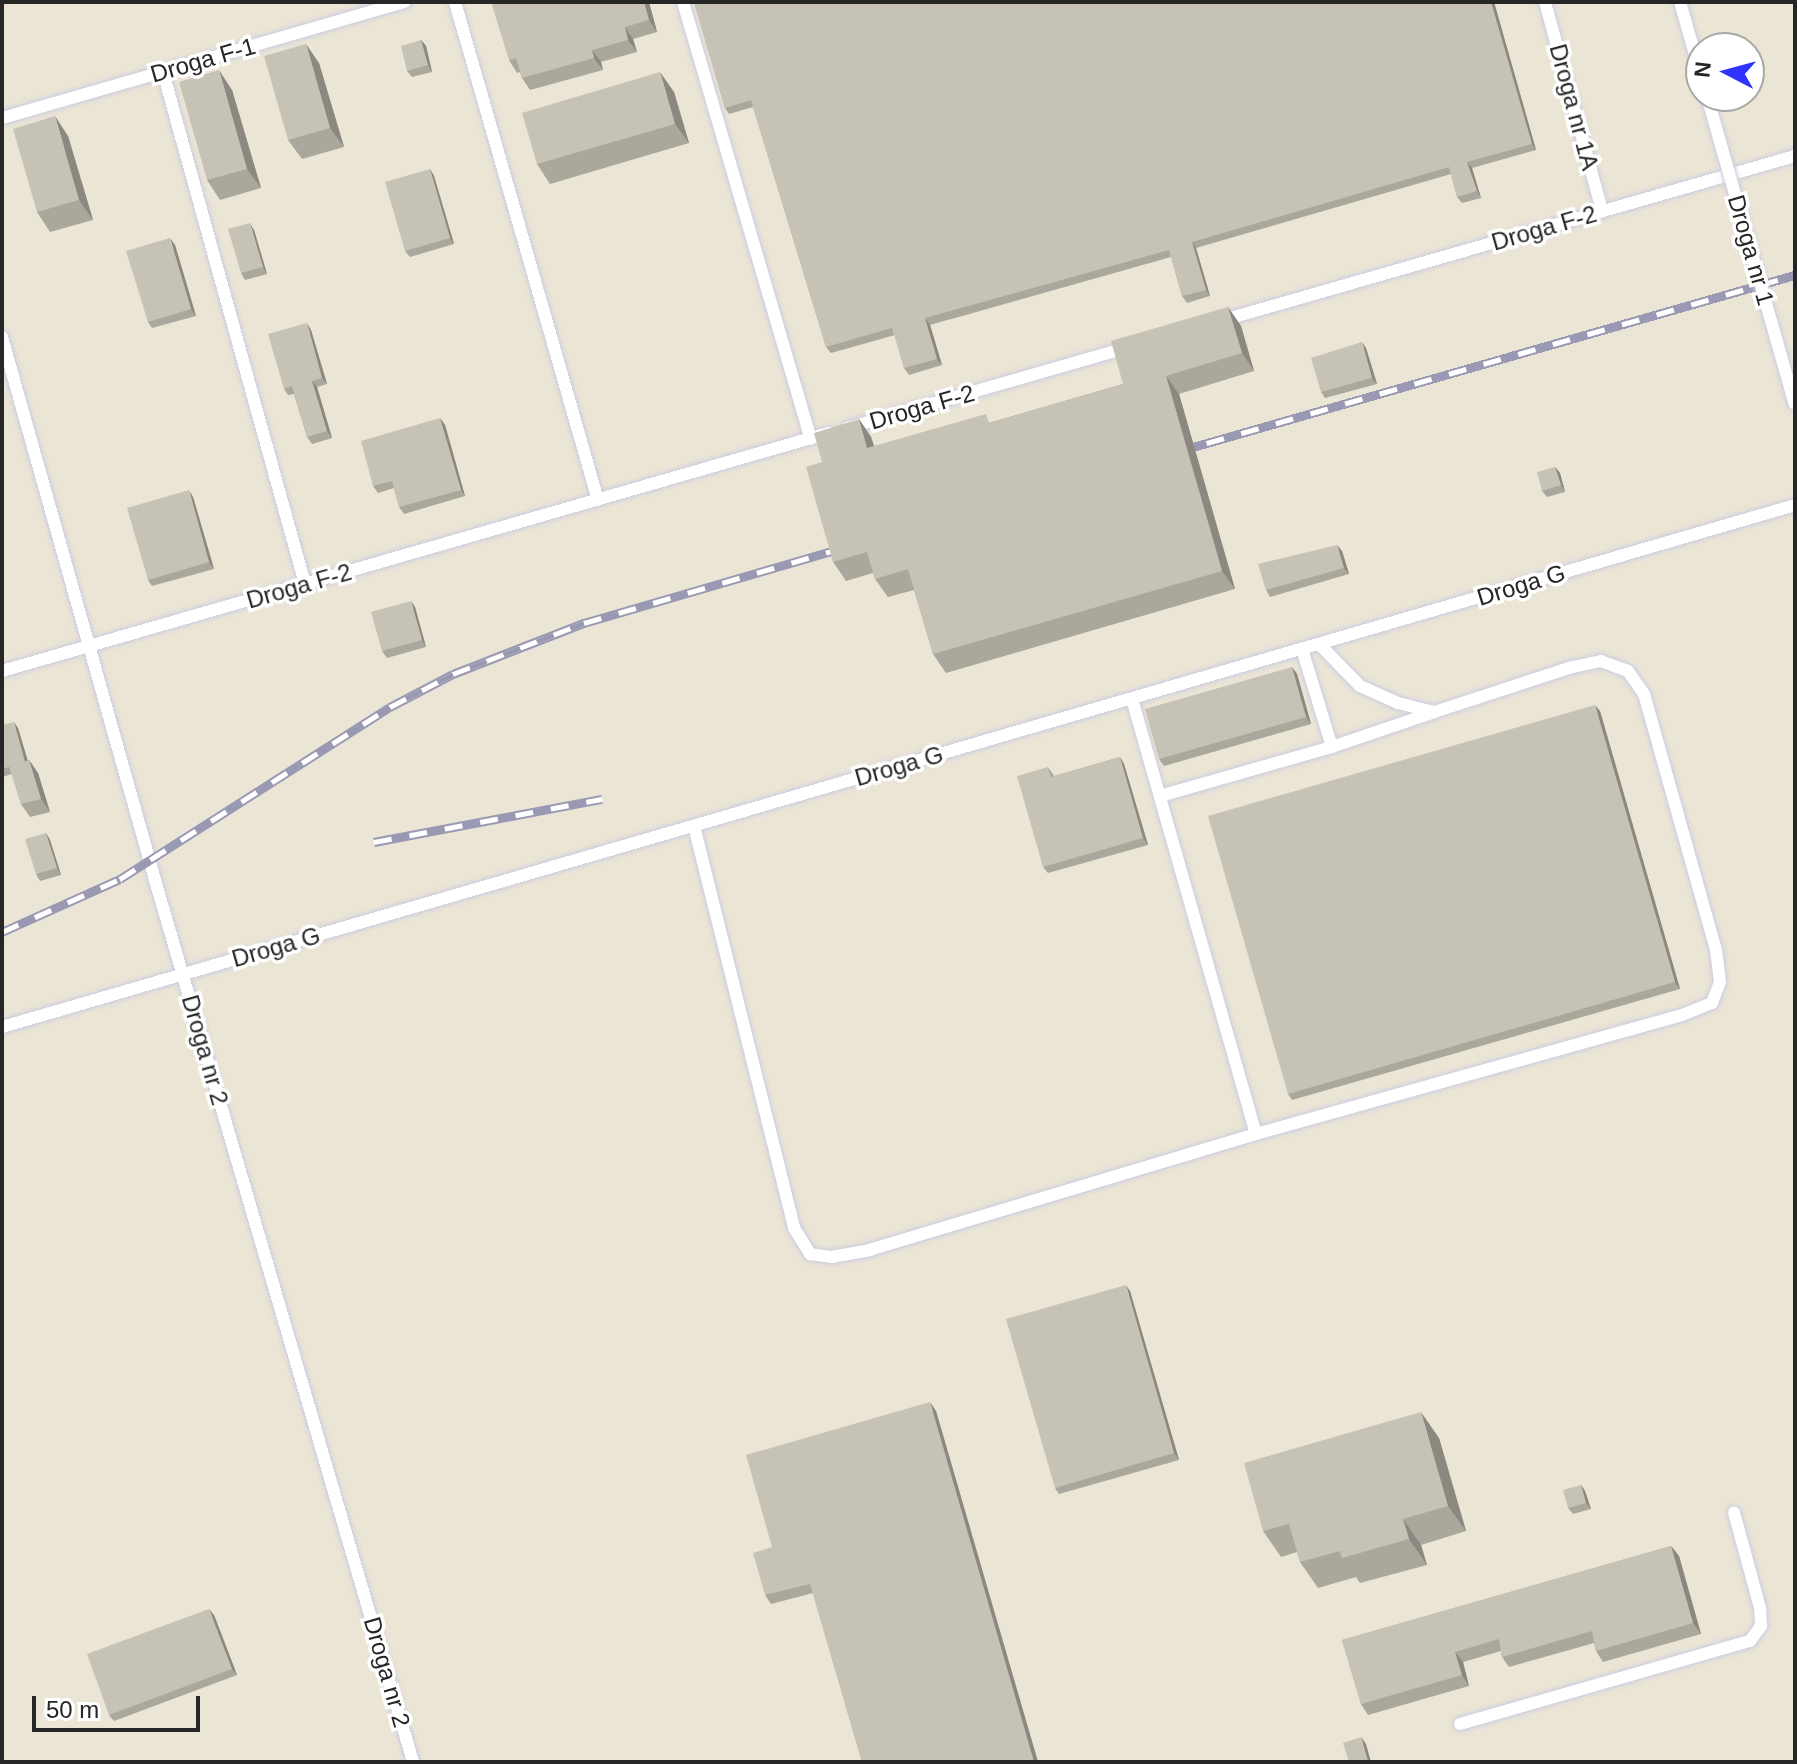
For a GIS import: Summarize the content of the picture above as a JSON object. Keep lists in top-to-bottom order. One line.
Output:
{"streets":{"lane":["Droga F-1","Droga nr 1A","Droga F-2","Droga nr 1","Droga G","Droga nr 2"]},"crossings":[["Droga nr 1A","Droga F-2"],["Droga F-2","Droga nr 2"],["Droga G","Droga nr 2"]],"scale_bar":"50 m","north":"left"}
